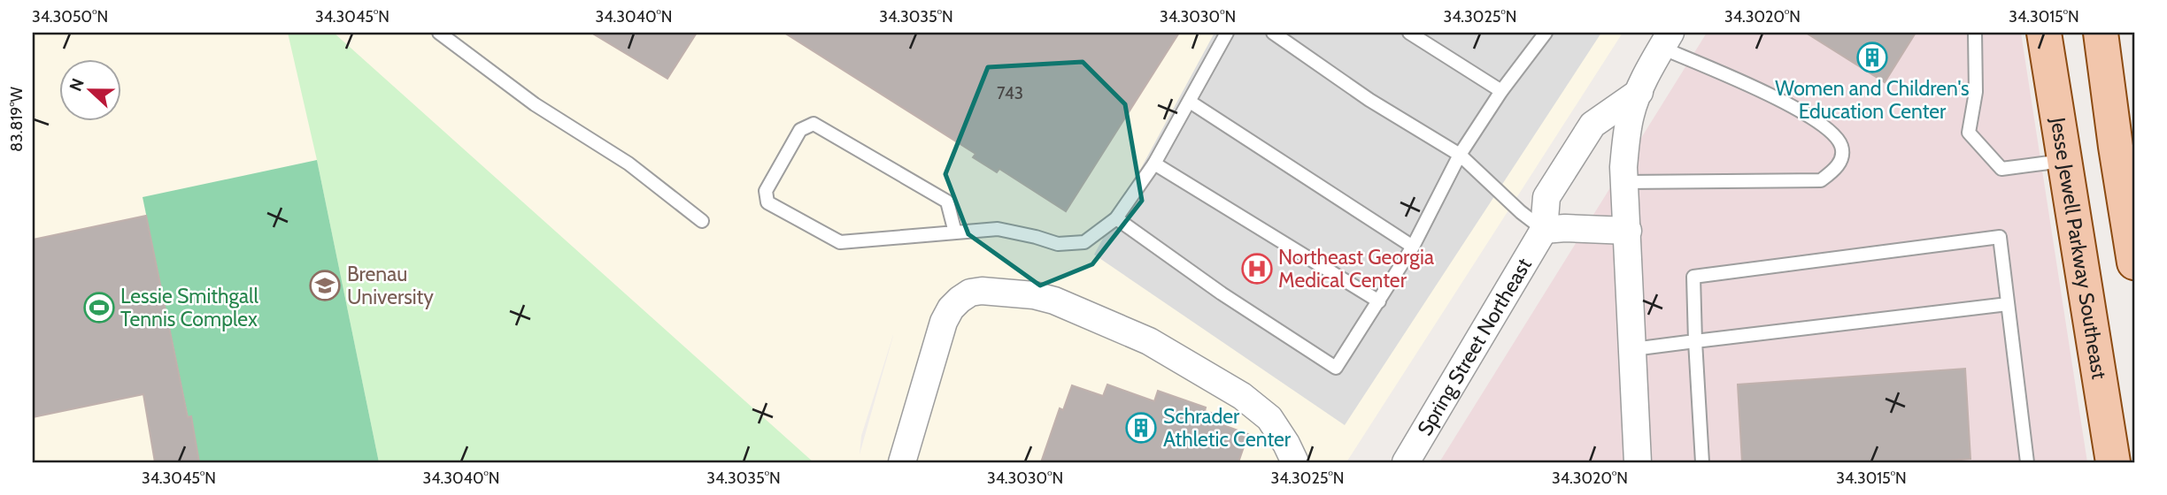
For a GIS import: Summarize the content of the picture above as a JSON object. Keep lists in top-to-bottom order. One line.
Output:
{"streets":{"main road":["Jesse Jewell Parkway Southeast"],"street":["Spring Street Northeast"]},"places":{"building":["Women and Children's Education Center","Schrader Athletic Center"],"hospital":["Northeast Georgia Medical Center"],"school or university":["Brenau University"],"sports":["Lessie Smithgall Tennis Complex"]},"house_numbers":["743"],"north":"left","coordinates":["34.3050°N","34.3045°N","34.3040°N","34.3035°N","34.3030°N","34.3025°N","34.3020°N","34.3015°N","83.819°W"]}
